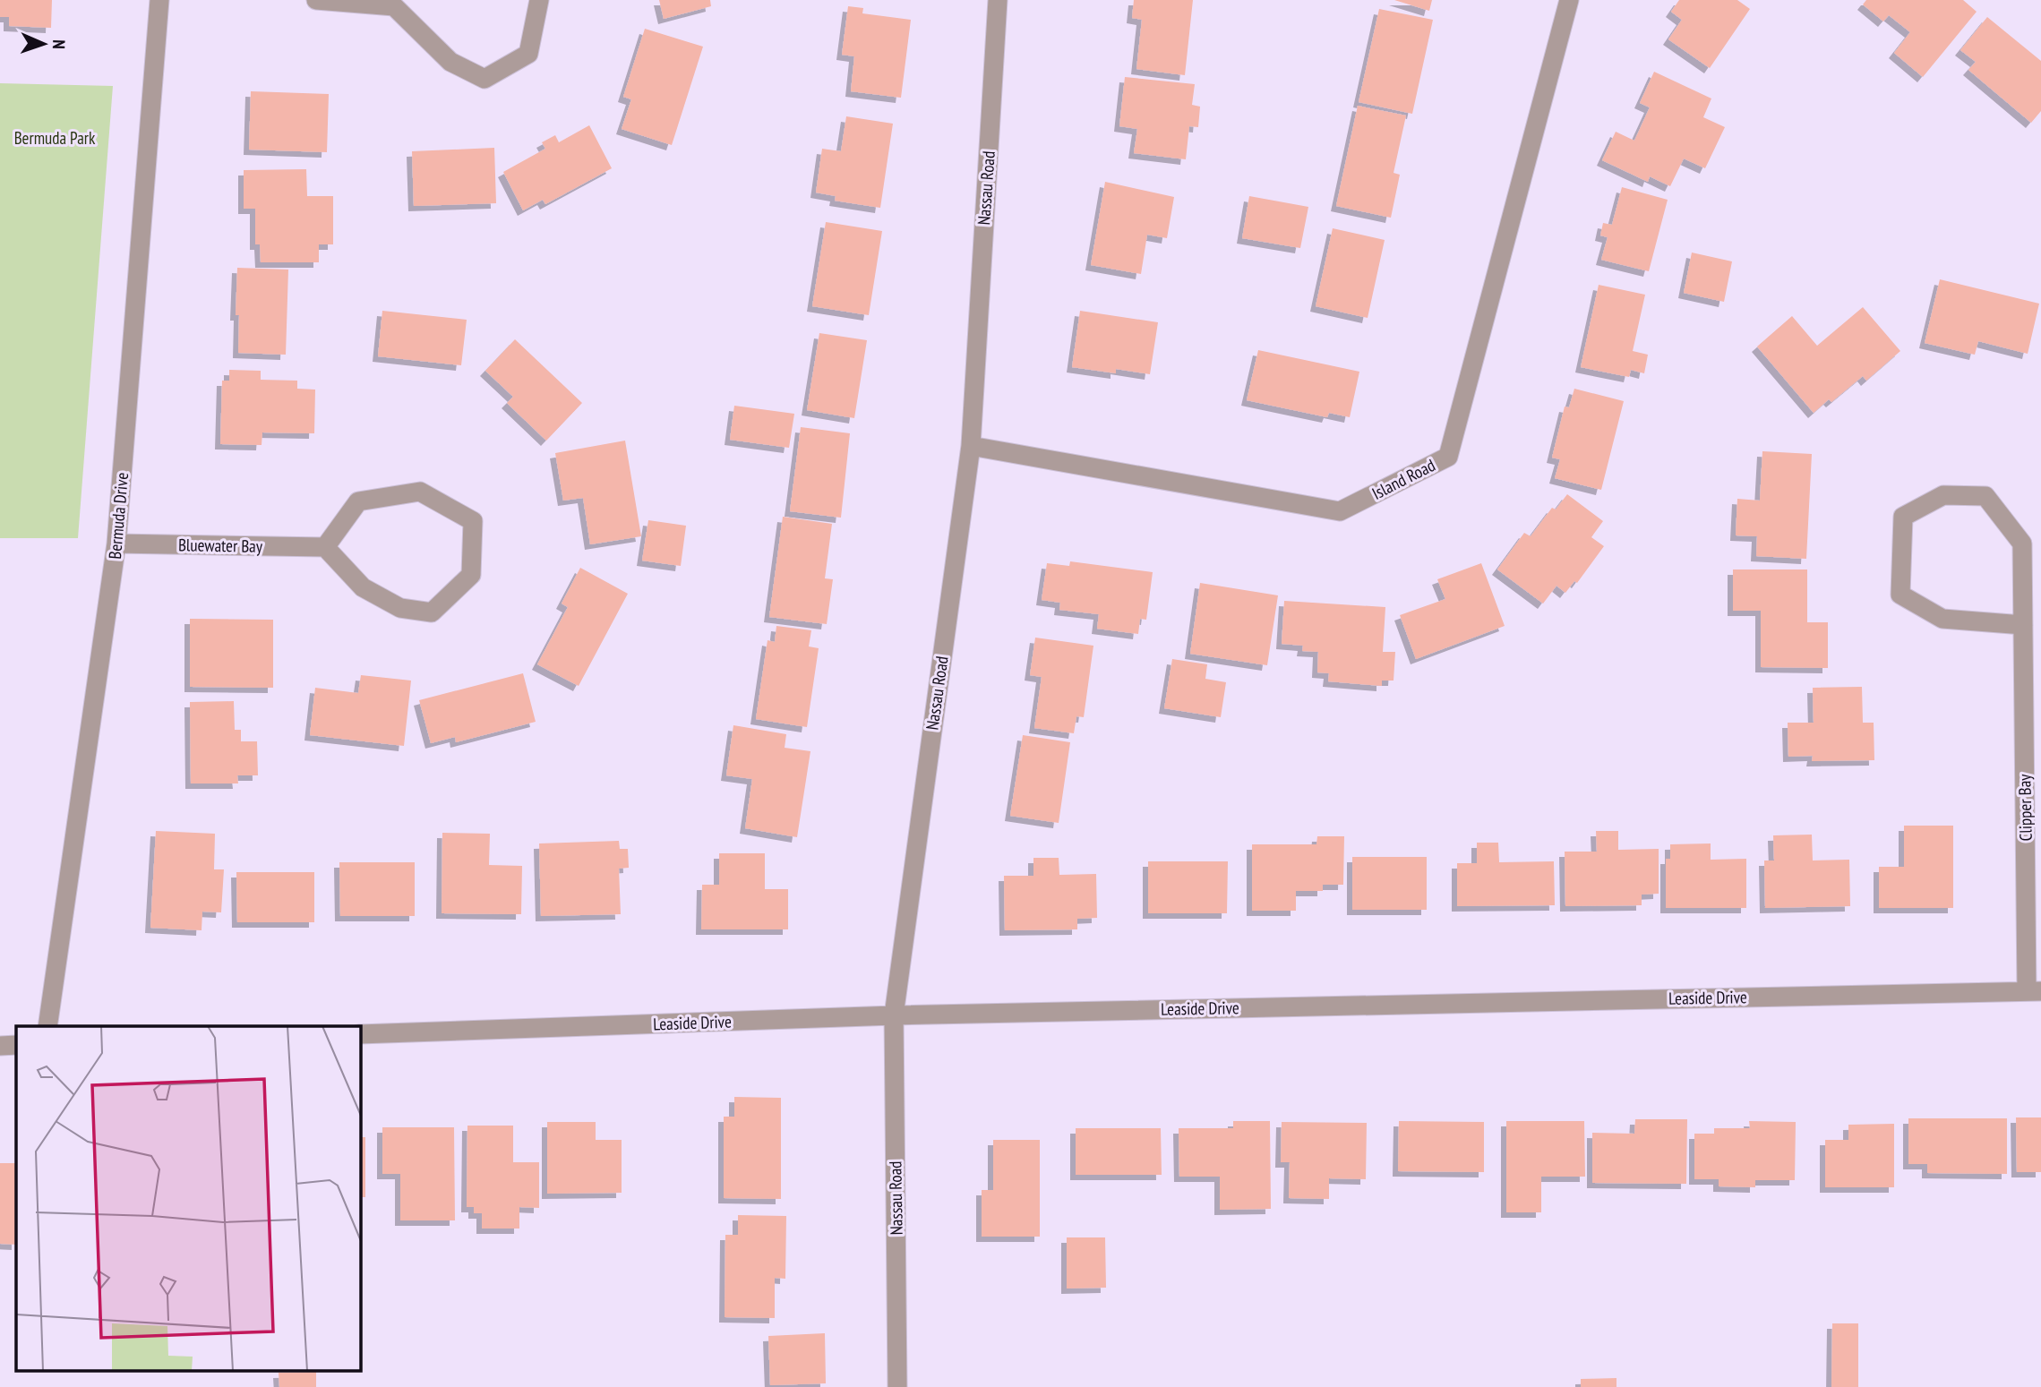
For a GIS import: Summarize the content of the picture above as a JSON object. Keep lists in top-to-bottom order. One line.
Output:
{"streets":{"street":["Nassau Road","Island Road","Bermuda Drive","Bluewater Bay","Clipper Bay","Leaside Drive"]},"crossings":[["Nassau Road","Island Road"],["Nassau Road","Leaside Drive"],["Bermuda Drive","Bluewater Bay"],["Clipper Bay","Leaside Drive"]],"parks":["Bermuda Park"],"north":"right"}
